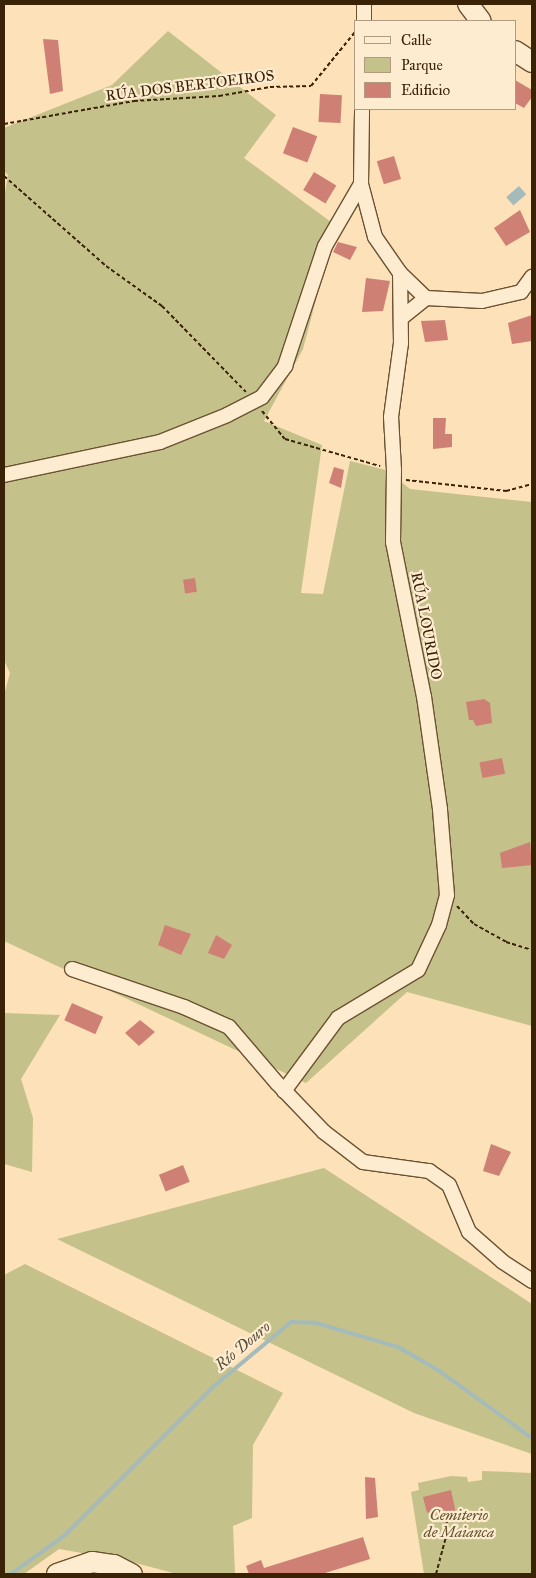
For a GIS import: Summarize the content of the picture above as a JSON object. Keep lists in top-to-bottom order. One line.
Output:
{"streets":{"street":["RÚA LOURIDO"],"path":["RÚA DOS BERTOEIROS"]},"water":["Río Douro"],"parks":["Cemiterio de Maianca"],"legend":["Calle","Parque","Edificio"]}
